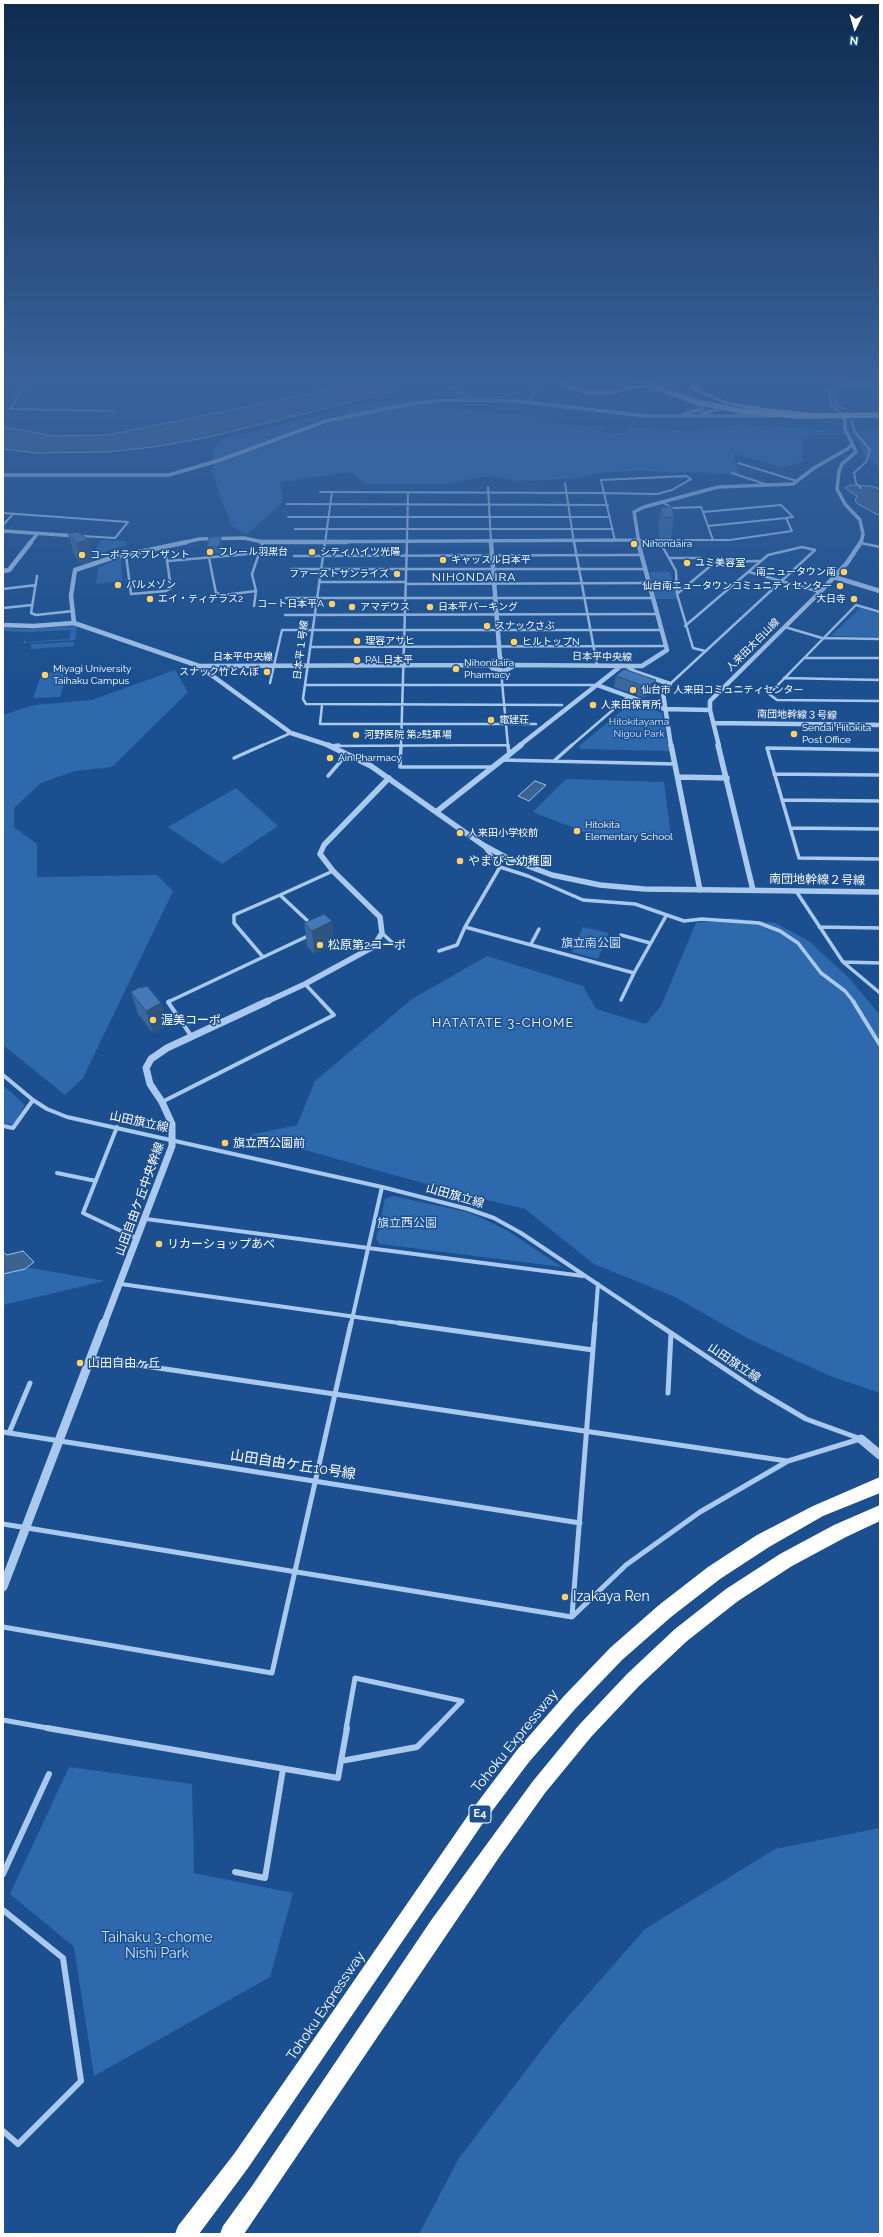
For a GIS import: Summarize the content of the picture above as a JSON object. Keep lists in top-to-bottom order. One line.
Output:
{"streets":{"highway":["Tohoku Expressway","E4"],"street":["人来田太白山線","日本平１号線","日本平中央線","南団地幹線３号線","南団地幹線２号線","山田旗立線","山田自由ケ丘中央幹線","山田自由ケ丘10号線"]},"crossings":[["日本平１号線","日本平中央線"],["日本平中央線","南団地幹線２号線"],["山田旗立線","山田自由ケ丘中央幹線"],["山田自由ケ丘中央幹線","山田自由ケ丘10号線"]],"districts":["NIHONDAIRA","HATATATE 3-CHOME"],"parks":["Hitokitayama Nigou Park","旗立南公園","旗立西公園","Taihaku 3-chome Nishi Park"],"places":["Nihondaira","フレール羽黒台","シティハイツ光陽","コーポラスプレザント","キャッスル日本平","ユミ美容室","南ニュータウン南","ファーストサンライズ","パルメゾン","仙台南ニュータウンコミュニティセンター","エイ・ティテラス2","大日寺","コート日本平A","アマデウス","日本平パーキング","スナックさぶ","理容アサヒ","ヒルトップN","PAL日本平","Nihondaira Pharmacy","スナック竹とんぼ","Miyagi University Taihaku Campus","仙台市 人来田コミュニティセンター","人来田保育所","電建荘","Sendai Hitokita Post Office","河野医院 第2駐車場","Ain Pharmacy","Hitokita Elementary School","人来田小学校前","やまびこ幼稚園","松原第2コーポ","渥美コーポ","旗立西公園前","リカーショップあべ","山田自由ヶ丘","Izakaya Ren"],"north":"bottom"}
